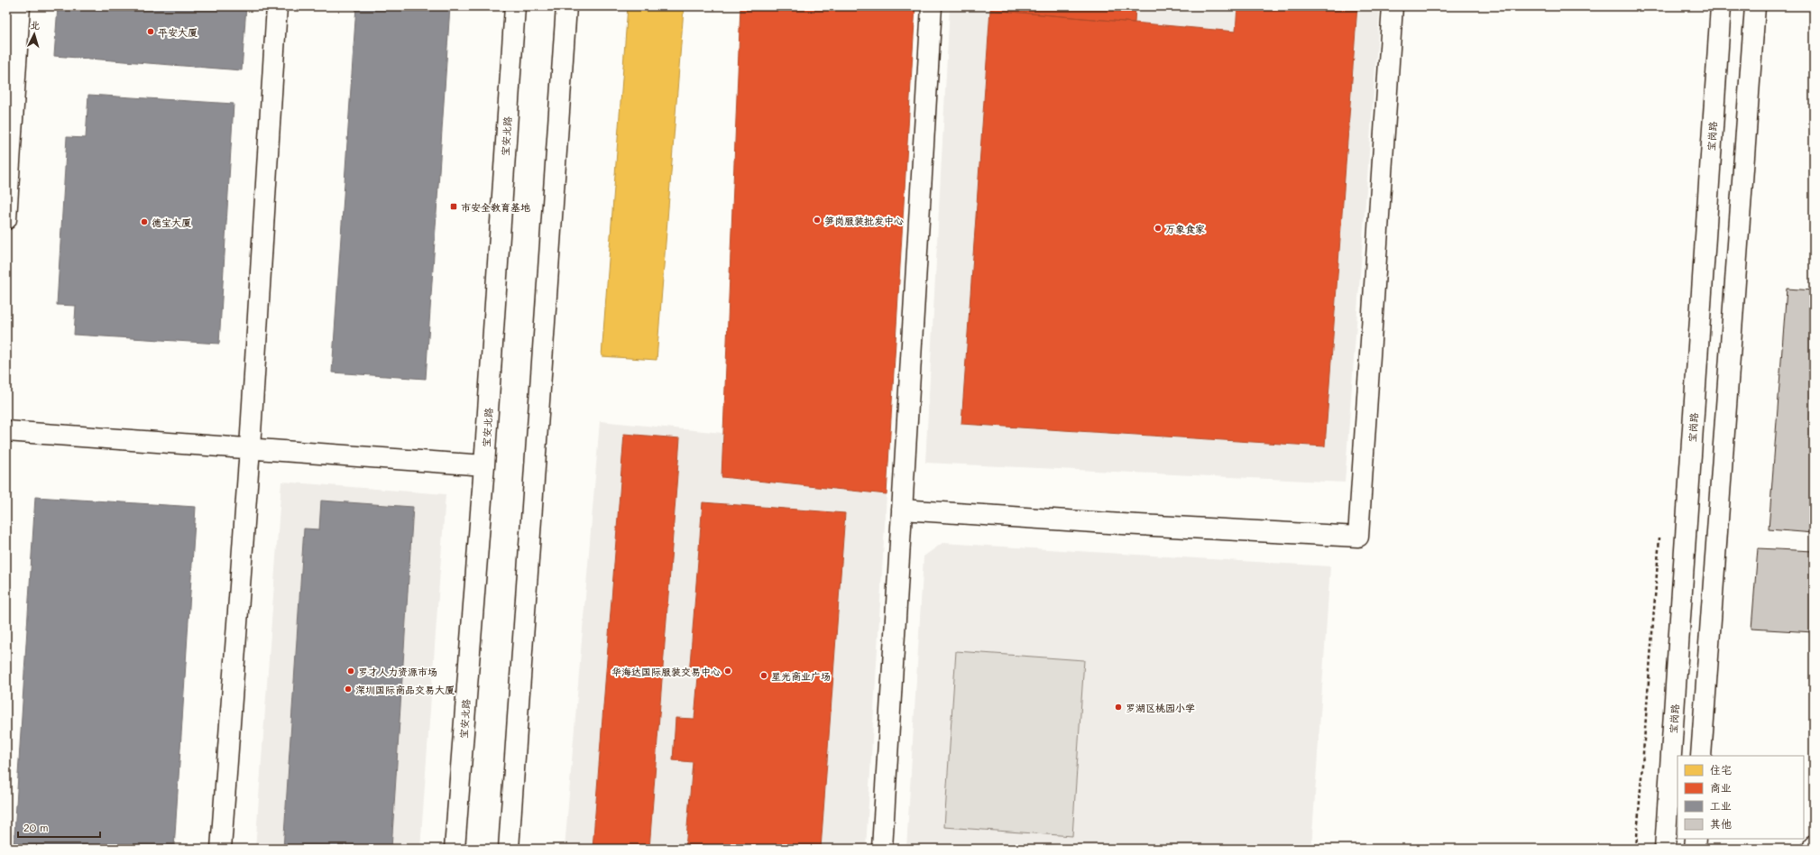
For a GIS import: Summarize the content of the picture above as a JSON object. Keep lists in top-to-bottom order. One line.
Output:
{"streets":{"street":["宝安北路","宝岗路"]},"places":{"other":["平安大厦","笋岗服装批发中心","德宝大厦","万象食家","罗才人力资源市场","华海达国际服装交易中心","星光商业广场","深圳国际商品交易大厦","罗湖区桃园小学"],"transit":["市安全教育基地"]},"legend":["住宅","商业","工业","其他"],"scale_bar":"20 m","north":"top"}
